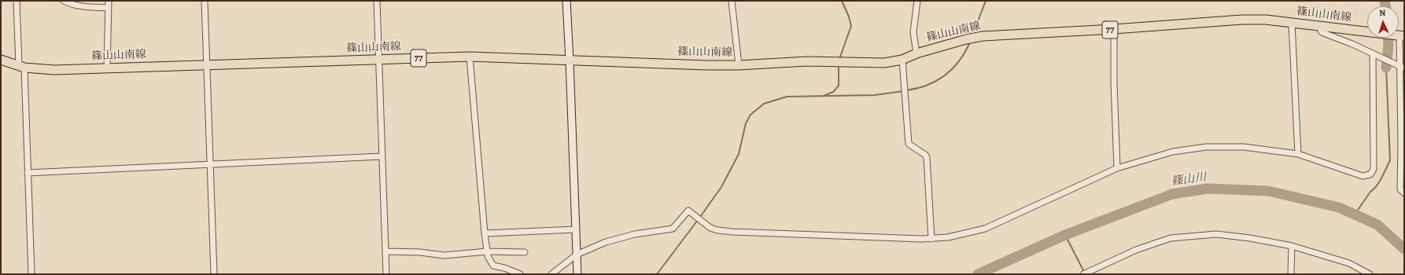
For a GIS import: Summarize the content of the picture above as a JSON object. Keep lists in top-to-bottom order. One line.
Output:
{"streets":{"main road":["篠山山南線","77"]},"water":["篠山川"],"north":"top"}
